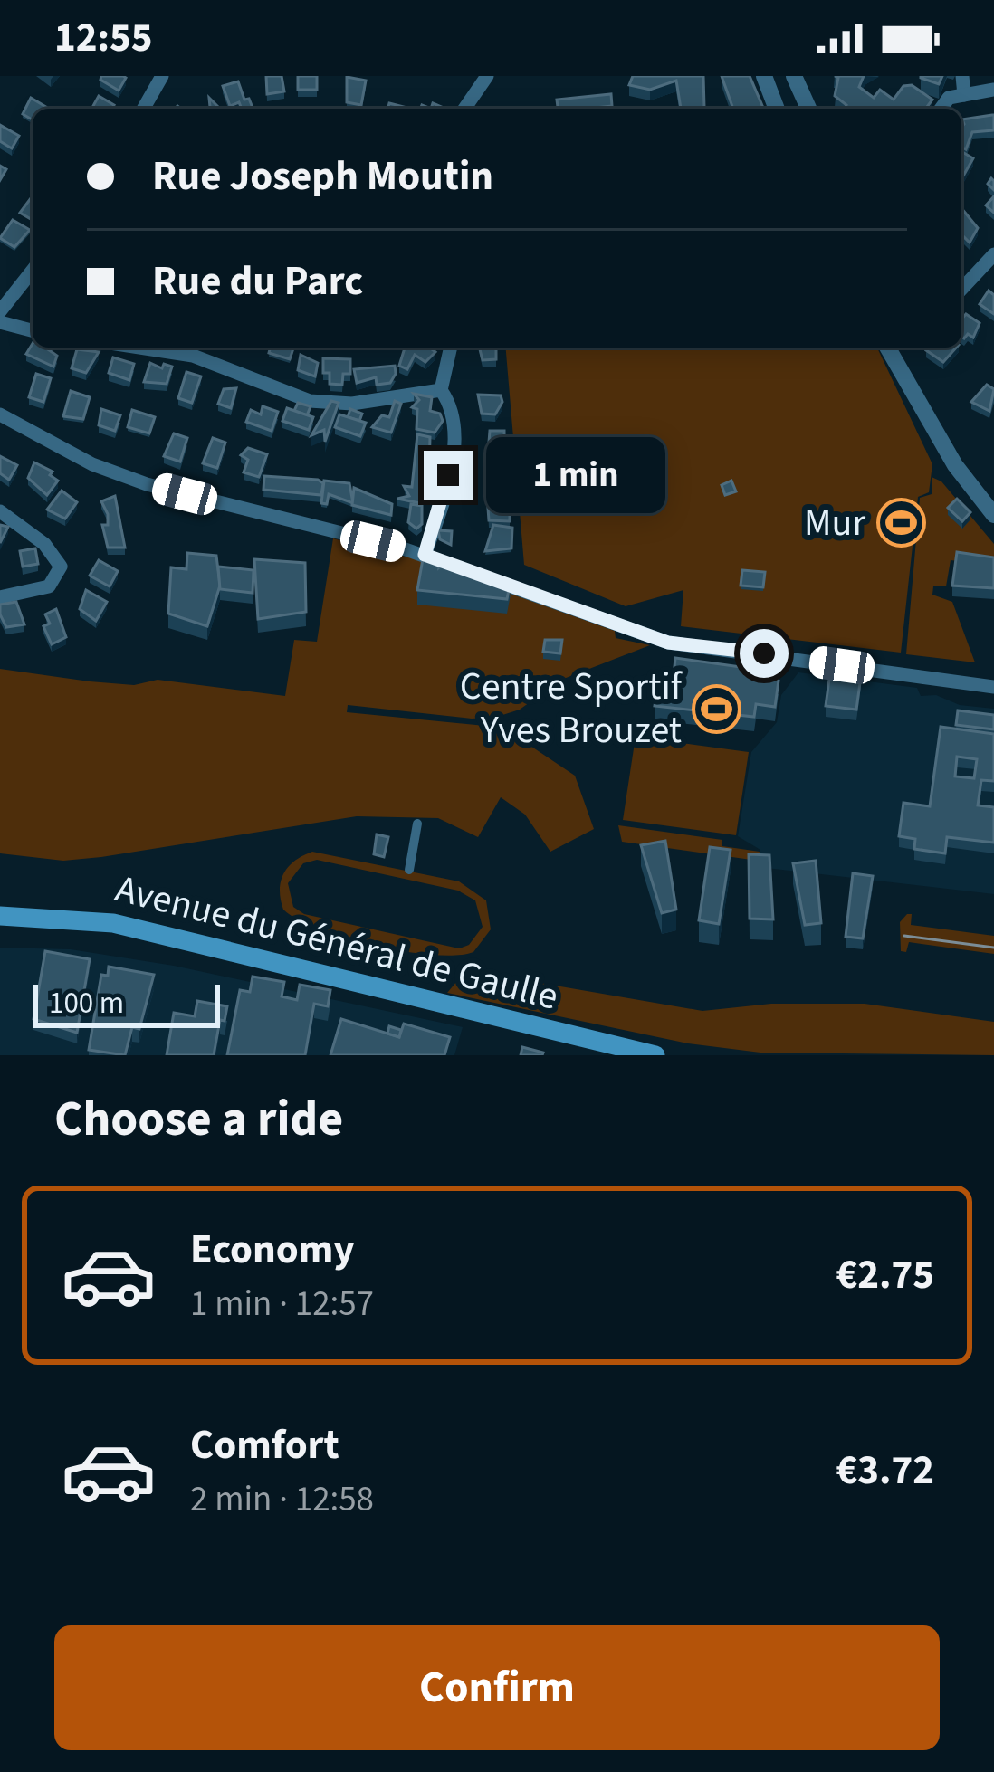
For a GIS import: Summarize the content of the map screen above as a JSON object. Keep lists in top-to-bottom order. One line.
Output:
{"streets":{"main road":["Avenue du Général de Gaulle"]},"places":{"sports":["Mur","Centre Sportif Yves Brouzet"]},"scale_bar":"100 m","page":{"status":"12:55","banner":["Rue Joseph Moutin","Rue du Parc"],"bubble":"1 min","scale":"100 m","heading":"Choose a ride","list":[{"name":"Economy","note":"1 min · 12:57","value":"€2.75"},{"name":"Comfort","note":"2 min · 12:58","value":"€3.72"}],"buttons":"Confirm"}}
